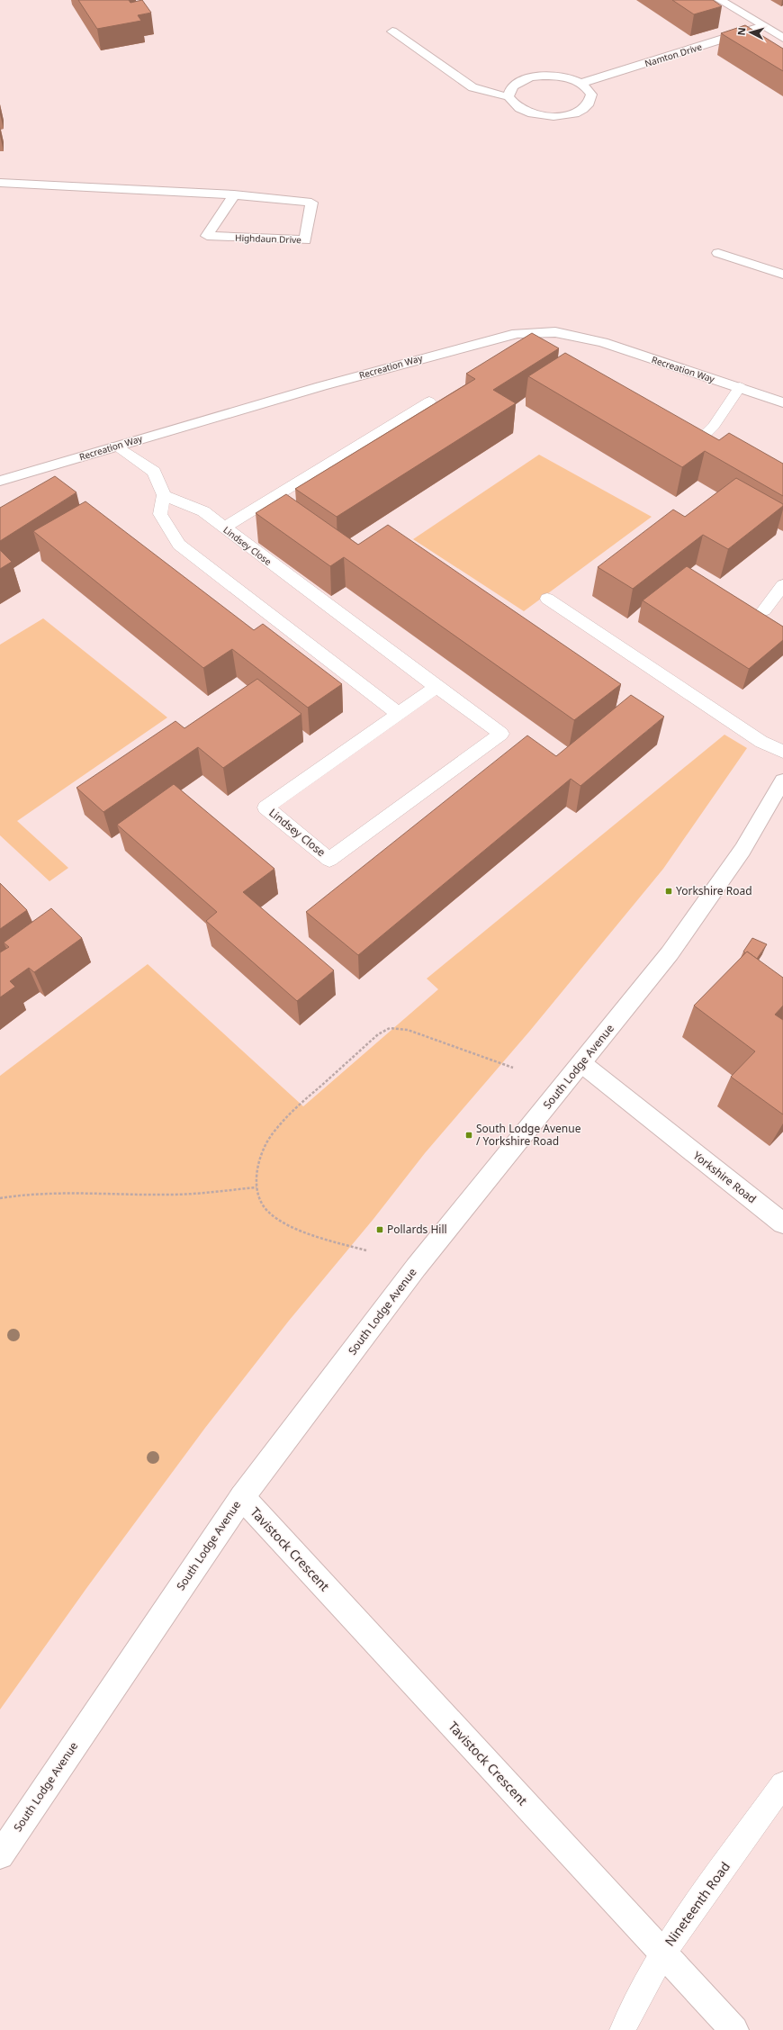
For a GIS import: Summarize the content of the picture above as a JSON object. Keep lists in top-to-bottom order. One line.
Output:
{"streets":{"street":["Namton Drive","Highdaun Drive","Recreation Way","South Lodge Avenue","Yorkshire Road","Tavistock Crescent"],"lane":["Lindsey Close","Nineteenth Road"]},"crossings":[["South Lodge Avenue","Yorkshire Road"],["South Lodge Avenue","Tavistock Crescent"],["Tavistock Crescent","Nineteenth Road"]],"places":{"transit":["Yorkshire Road","South Lodge Avenue / Yorkshire Road","Pollards Hill"]},"north":"left"}
